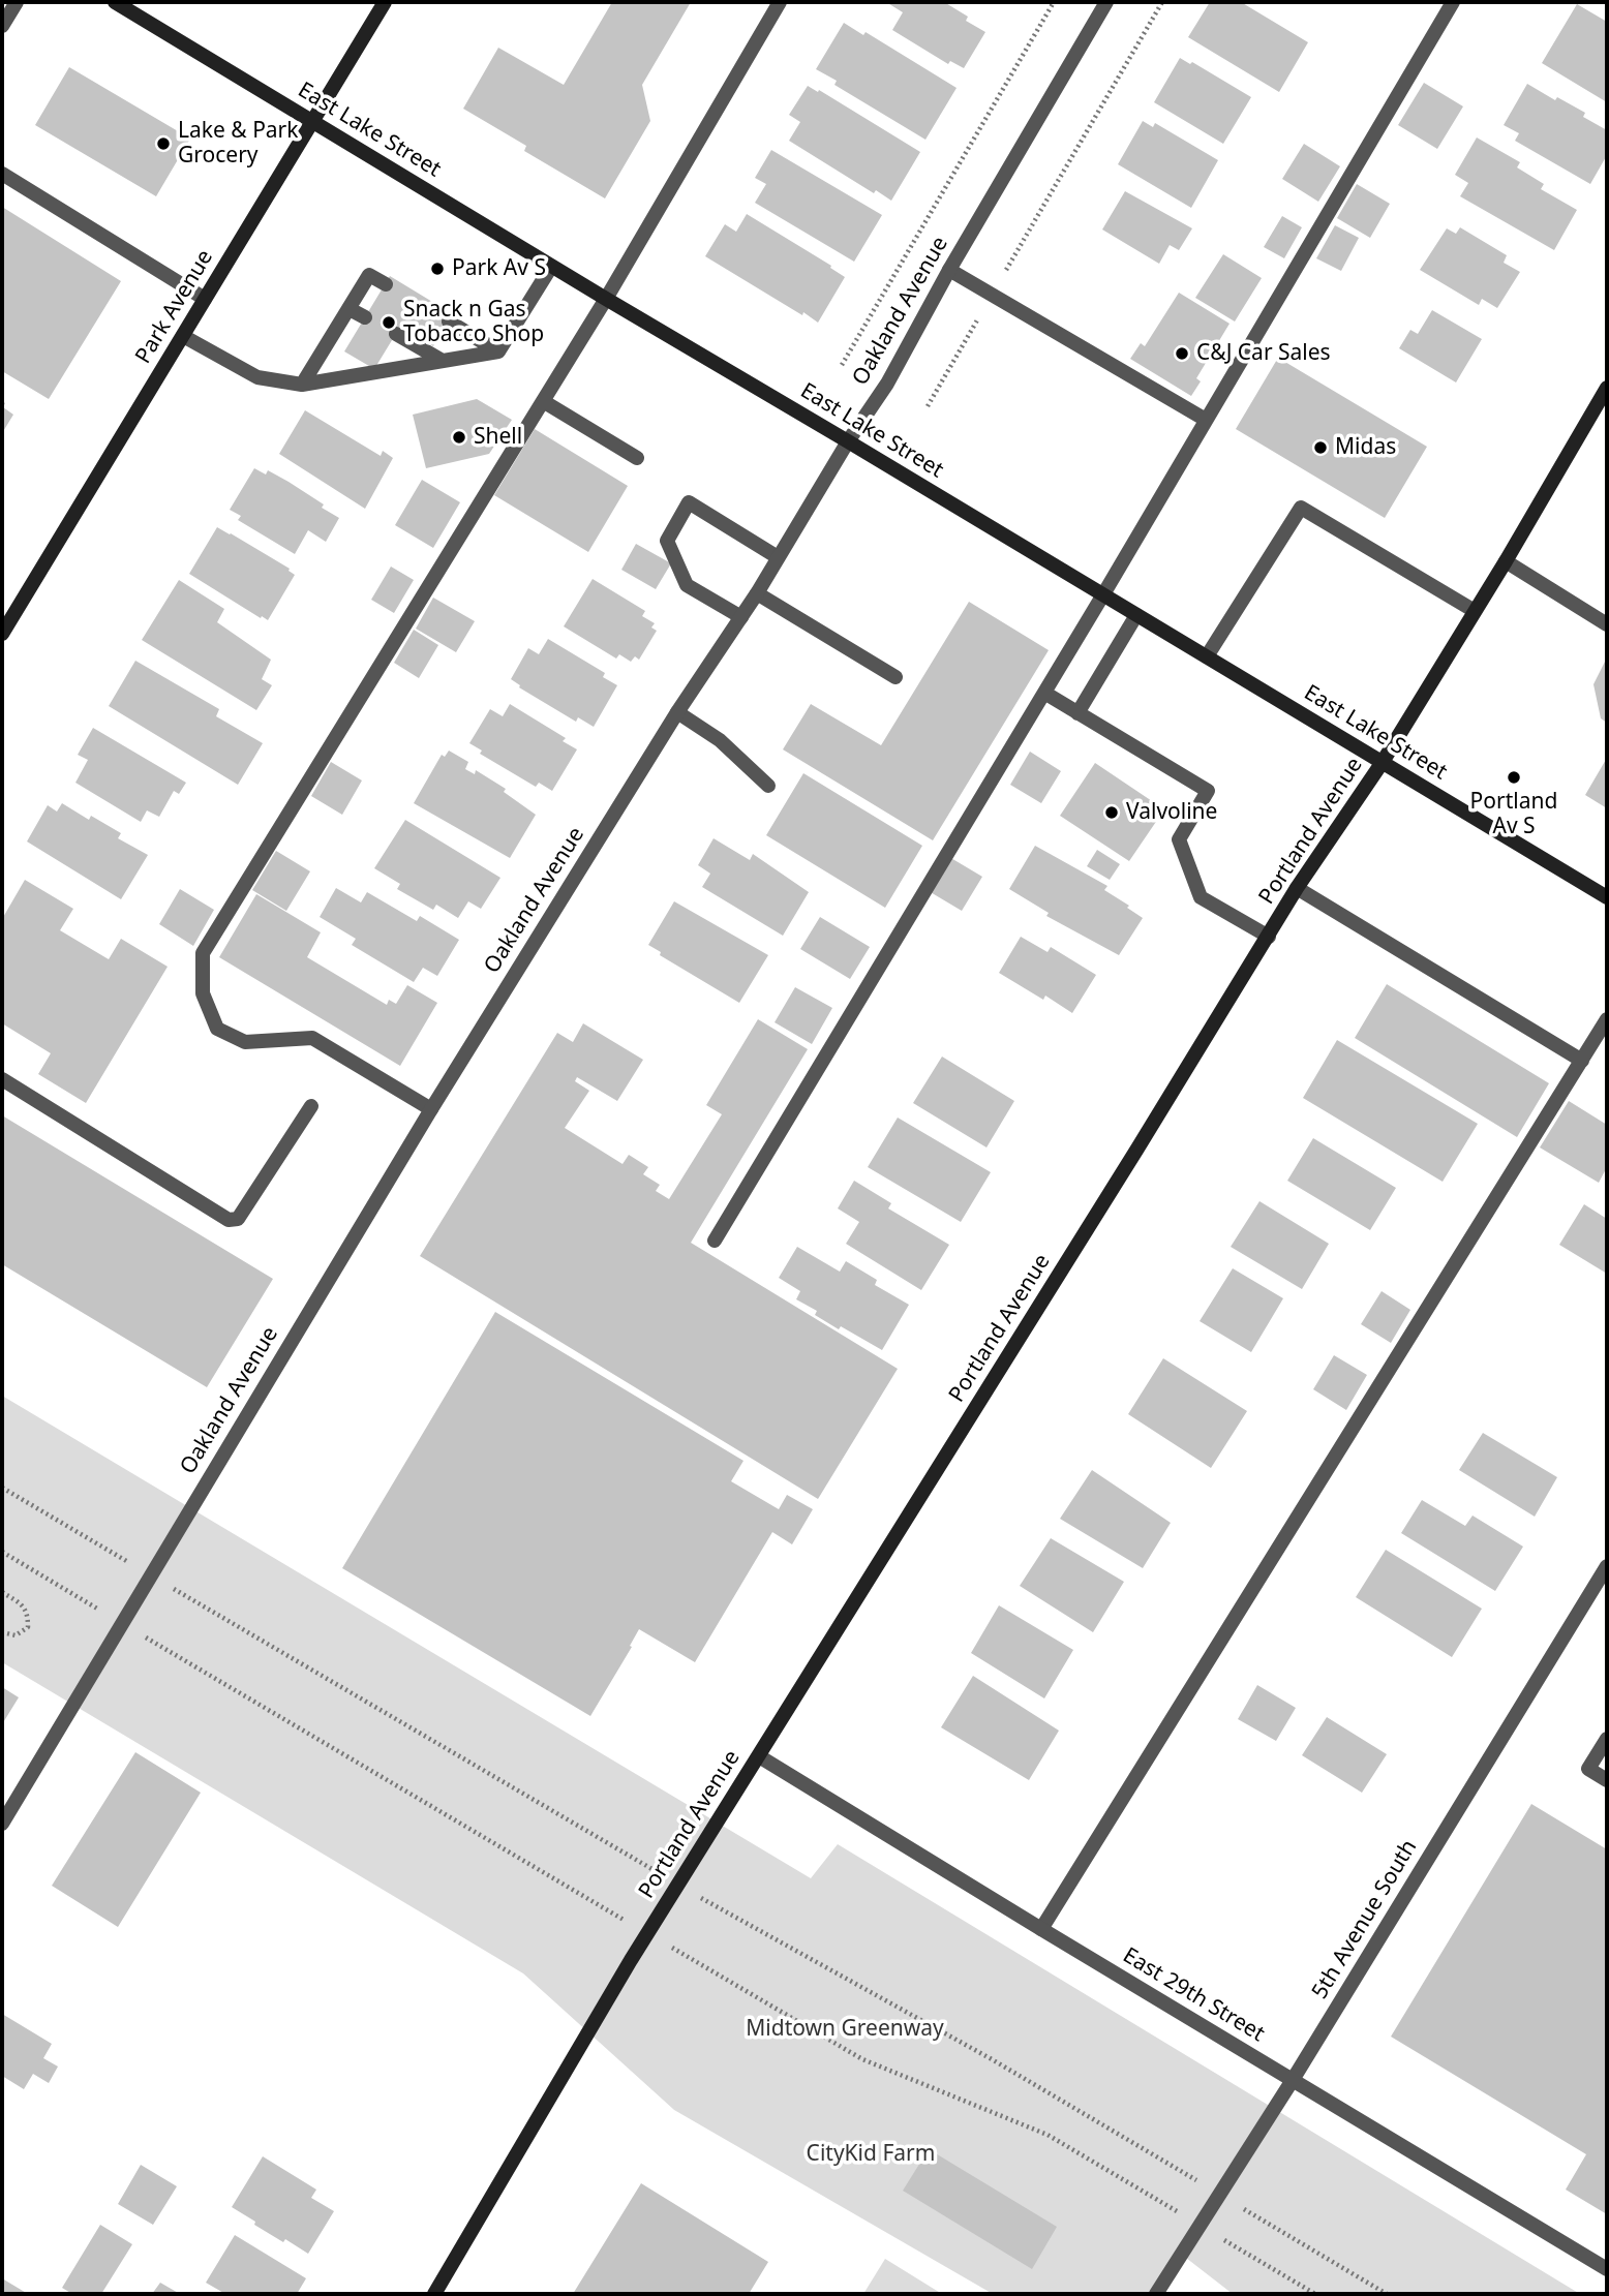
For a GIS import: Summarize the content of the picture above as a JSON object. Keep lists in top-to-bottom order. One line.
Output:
{"streets":{"street":["East Lake Street","Park Avenue","Oakland Avenue","Portland Avenue","5th Avenue South","East 29th Street"]},"crossings":[["East Lake Street","Park Avenue"],["East Lake Street","Oakland Avenue"],["East Lake Street","Portland Avenue"],["Portland Avenue","East 29th Street"],["5th Avenue South","East 29th Street"]],"parks":["Midtown Greenway","CityKid Farm"],"places":["Lake & Park Grocery","Park Av S","Snack n Gas Tobacco Shop","C&J Car Sales","Shell","Midas","Portland Av S","Valvoline"]}
